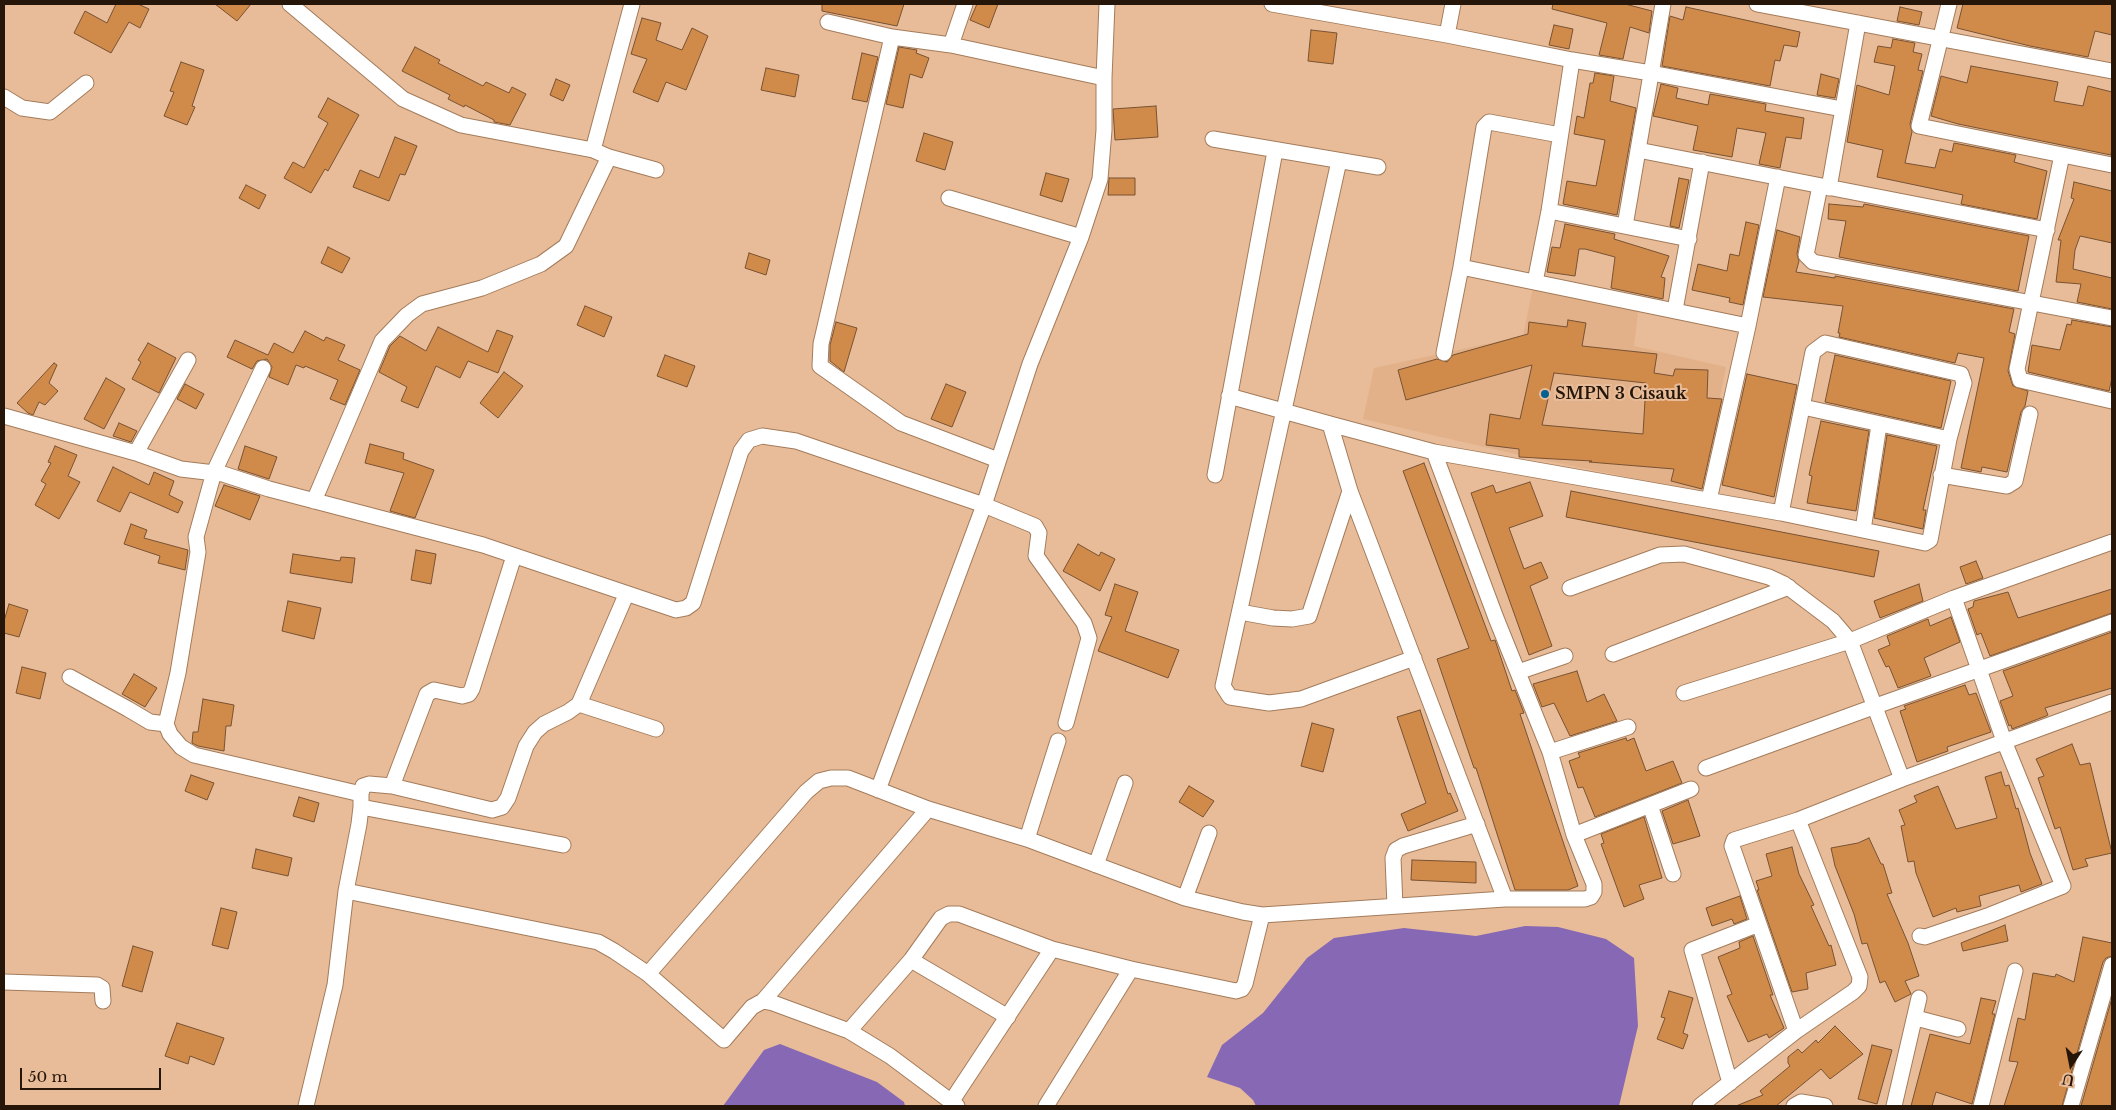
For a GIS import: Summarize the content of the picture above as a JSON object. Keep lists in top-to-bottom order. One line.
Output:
{"places":["SMPN 3 Cisauk"],"scale_bar":"50 m","north":"bottom"}
